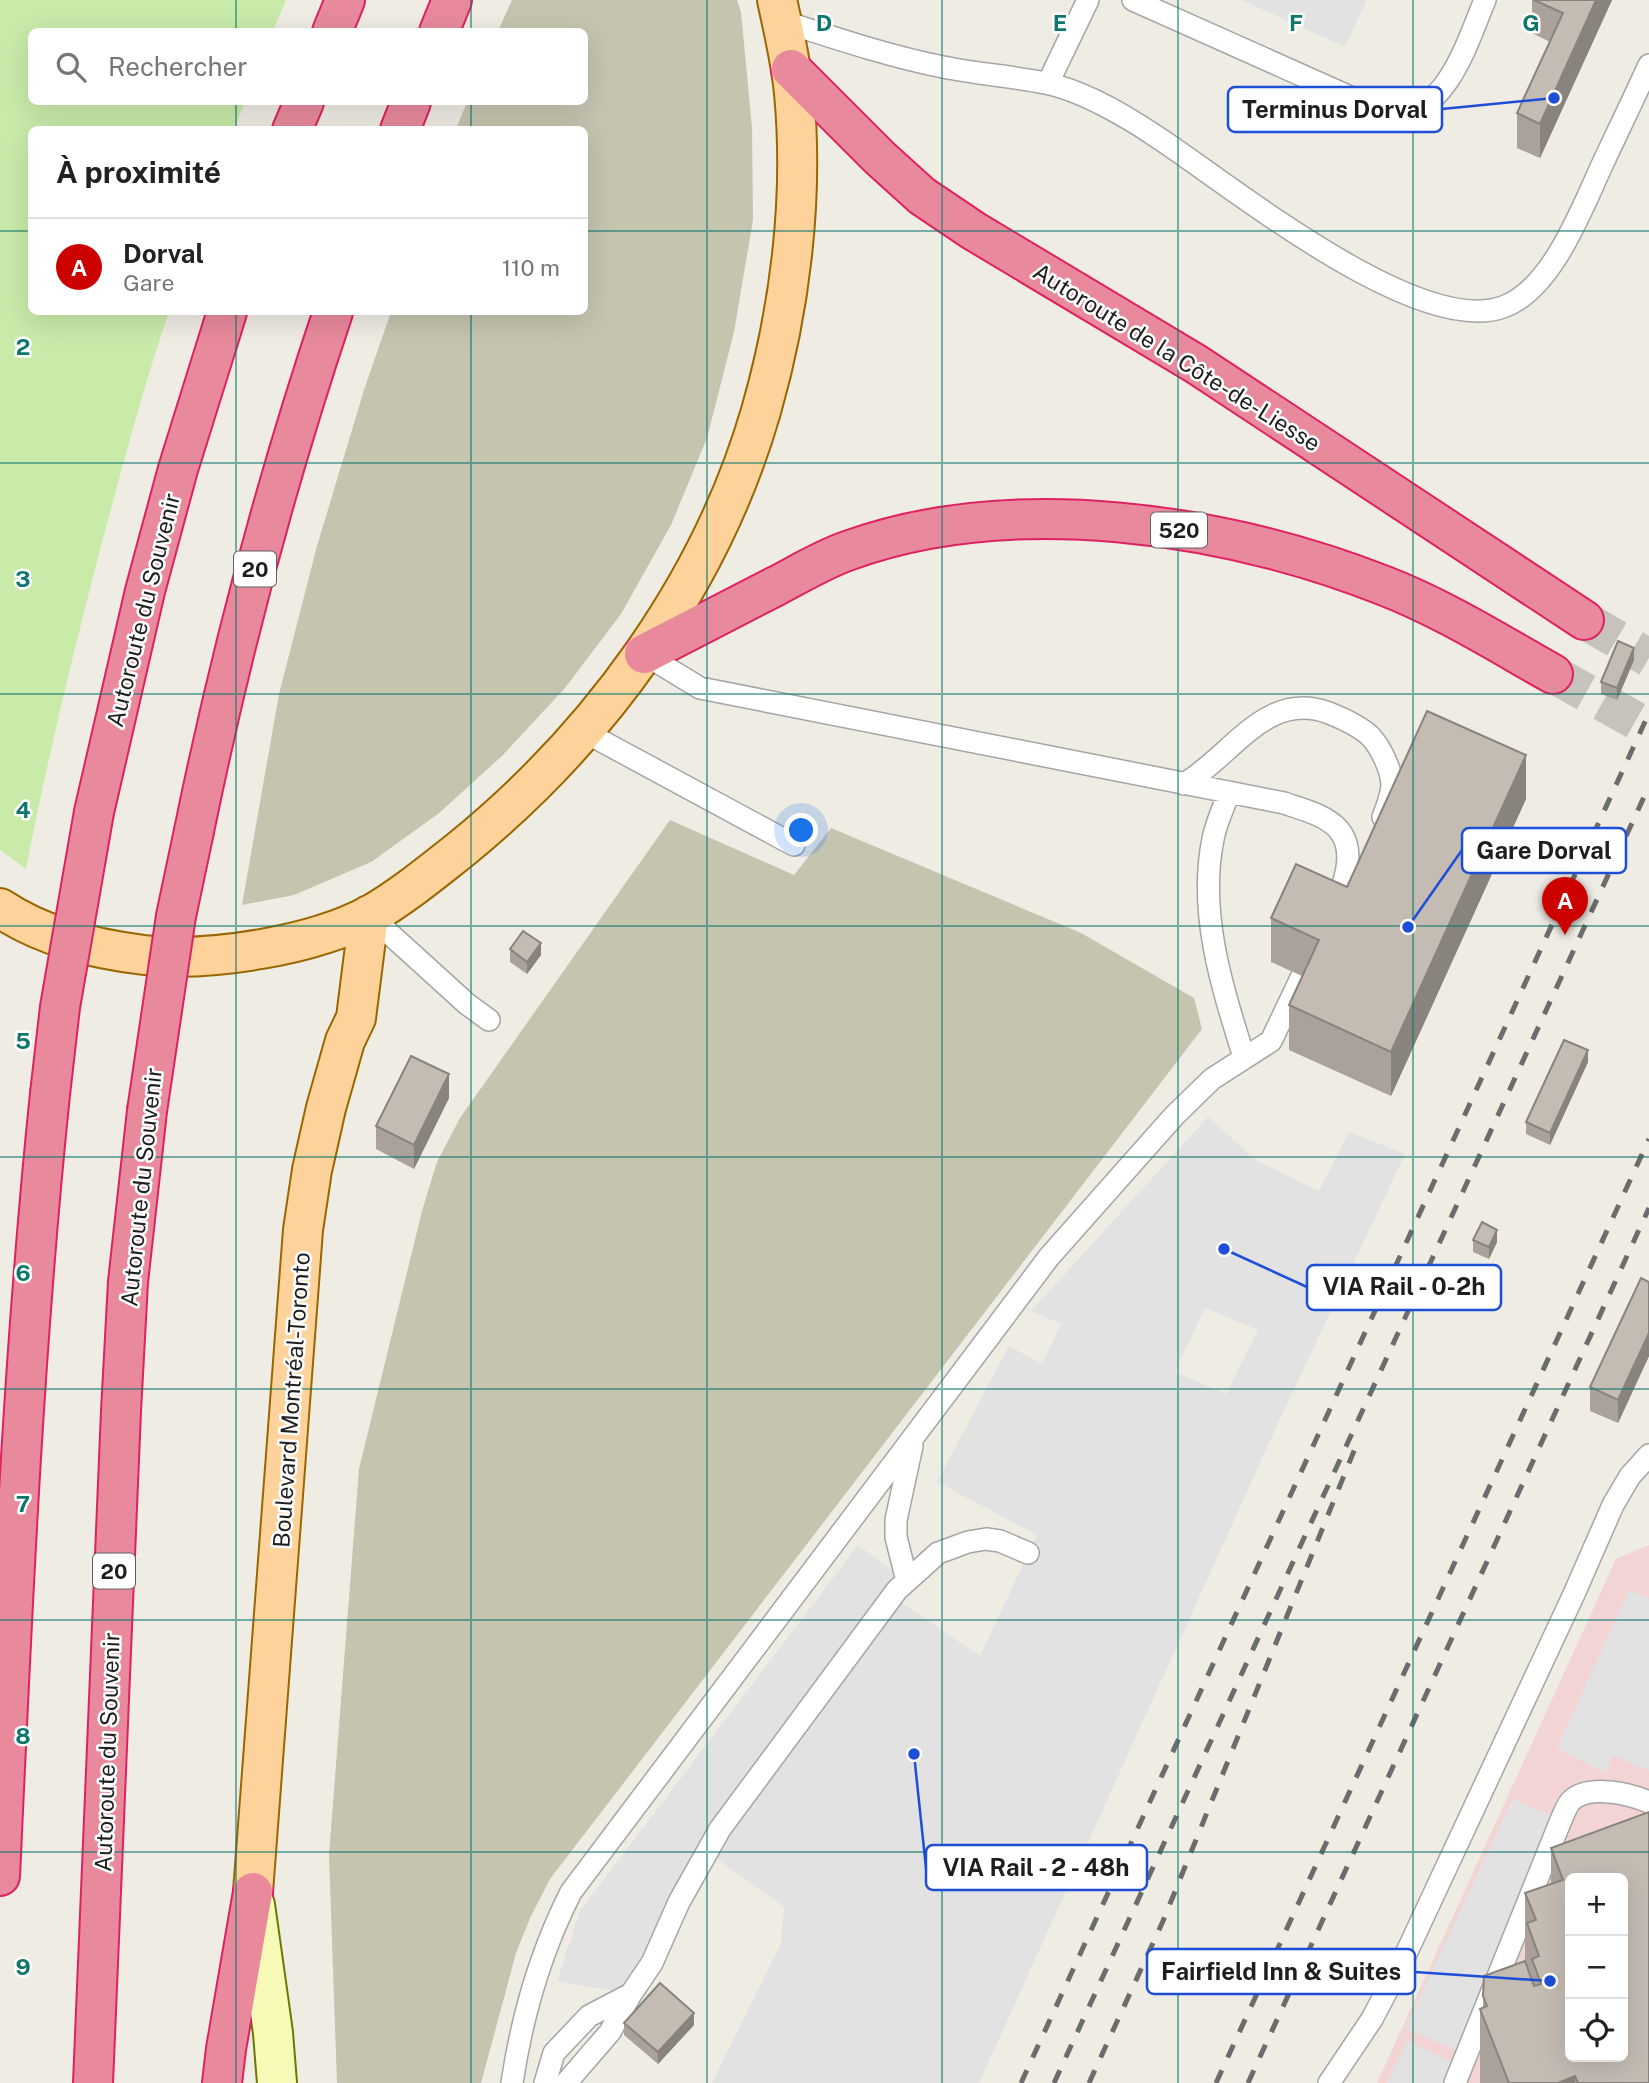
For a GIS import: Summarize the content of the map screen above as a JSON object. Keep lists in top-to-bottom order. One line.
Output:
{"streets":{"highway":["Autoroute de la Côte-de-Liesse","520","20","Autoroute du Souvenir"],"main road":["Boulevard Montréal-Toronto"]},"places":["Terminus Dorval","Gare Dorval","VIA Rail - 0-2h","VIA Rail - 2 - 48h","Fairfield Inn & Suites"],"page":{"search":"Rechercher","heading":"À proximité","list":[{"mark":"A","name":"Dorval","note":"Gare","value":"110 m"}],"pins":"A","map_buttons":["+","−"]},"grid":{"columns":["D","E","F","G"],"rows":["2","3","4","5","6","7","8","9"]}}
